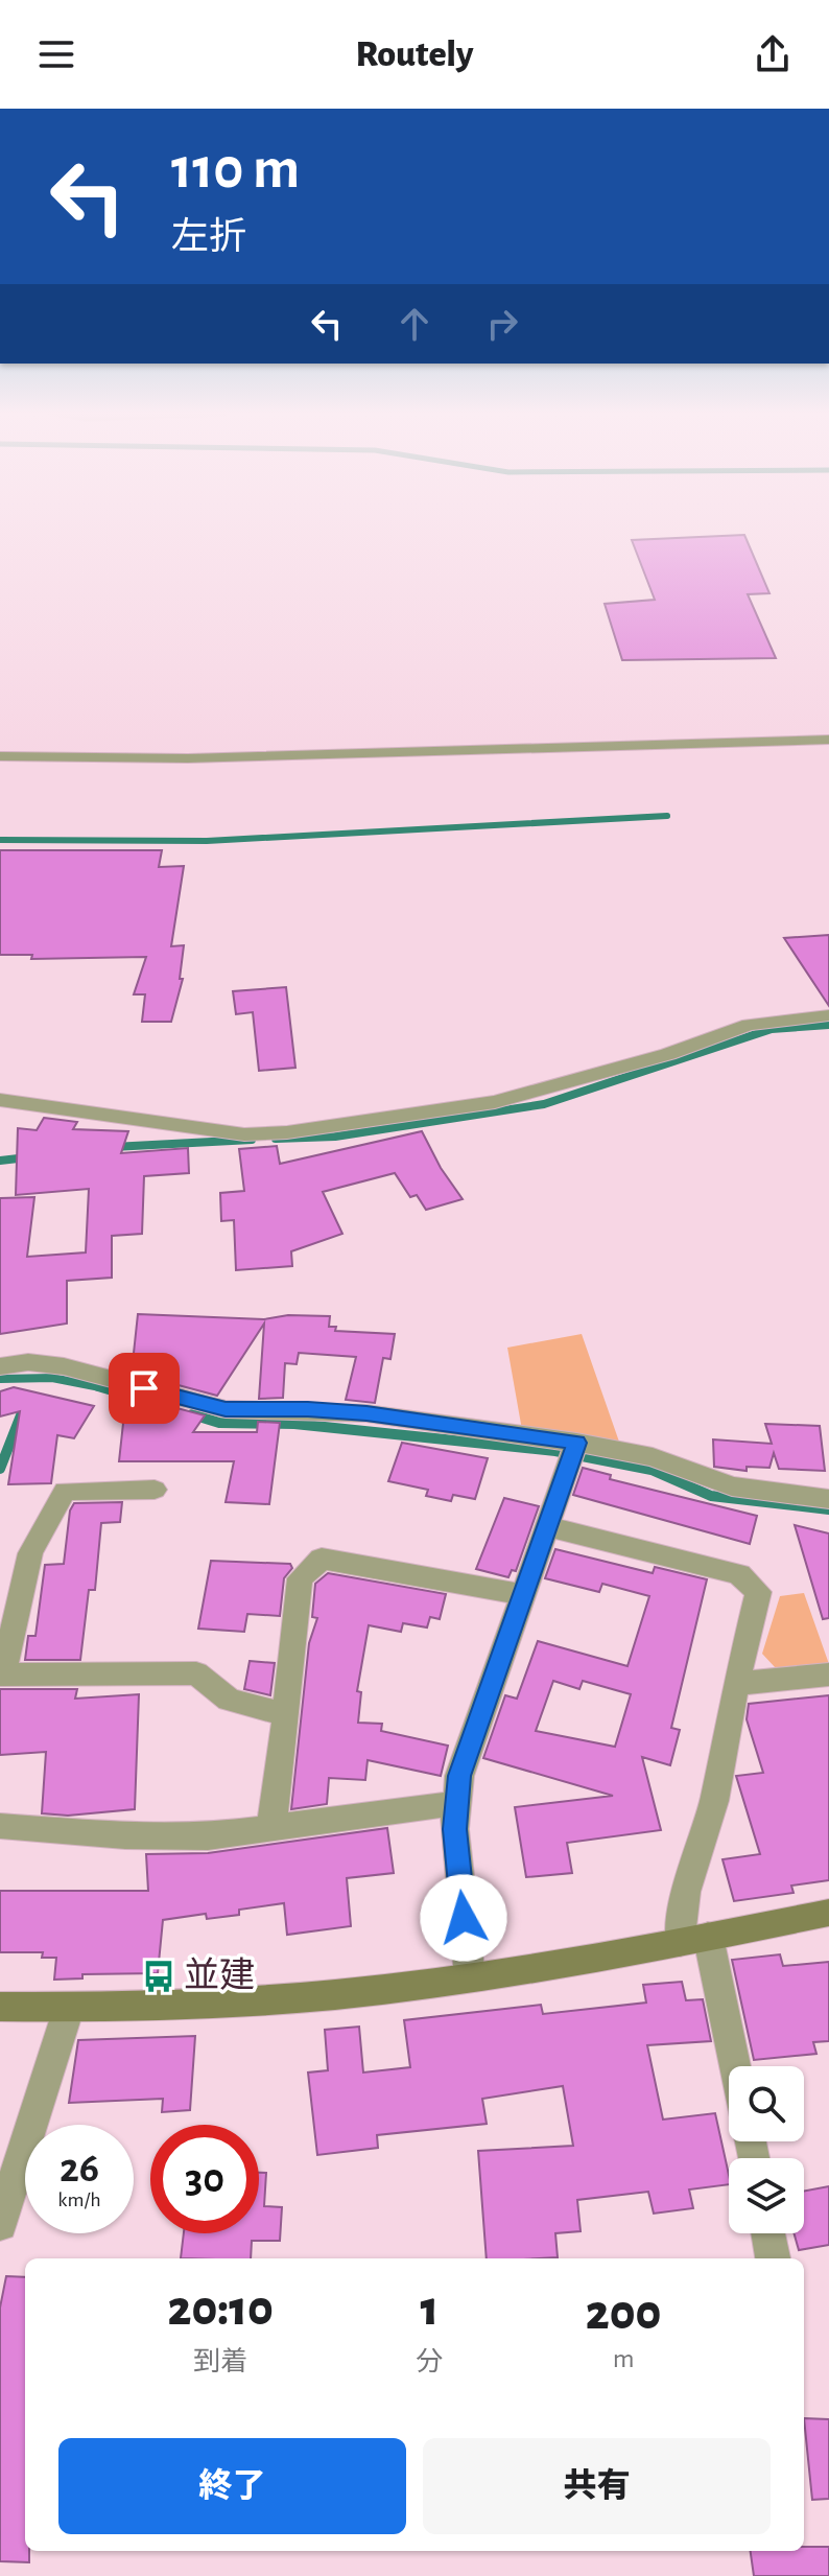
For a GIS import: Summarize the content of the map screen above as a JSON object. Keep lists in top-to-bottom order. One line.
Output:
{"places":{"bus stop":["並建"]},"page":{"header":"Routely","turn":["110 m","左折"],"speed":"26 km/h","limit":"30","eta":["20:10","到着","1","分","200","m"],"buttons":["終了","共有"]}}
